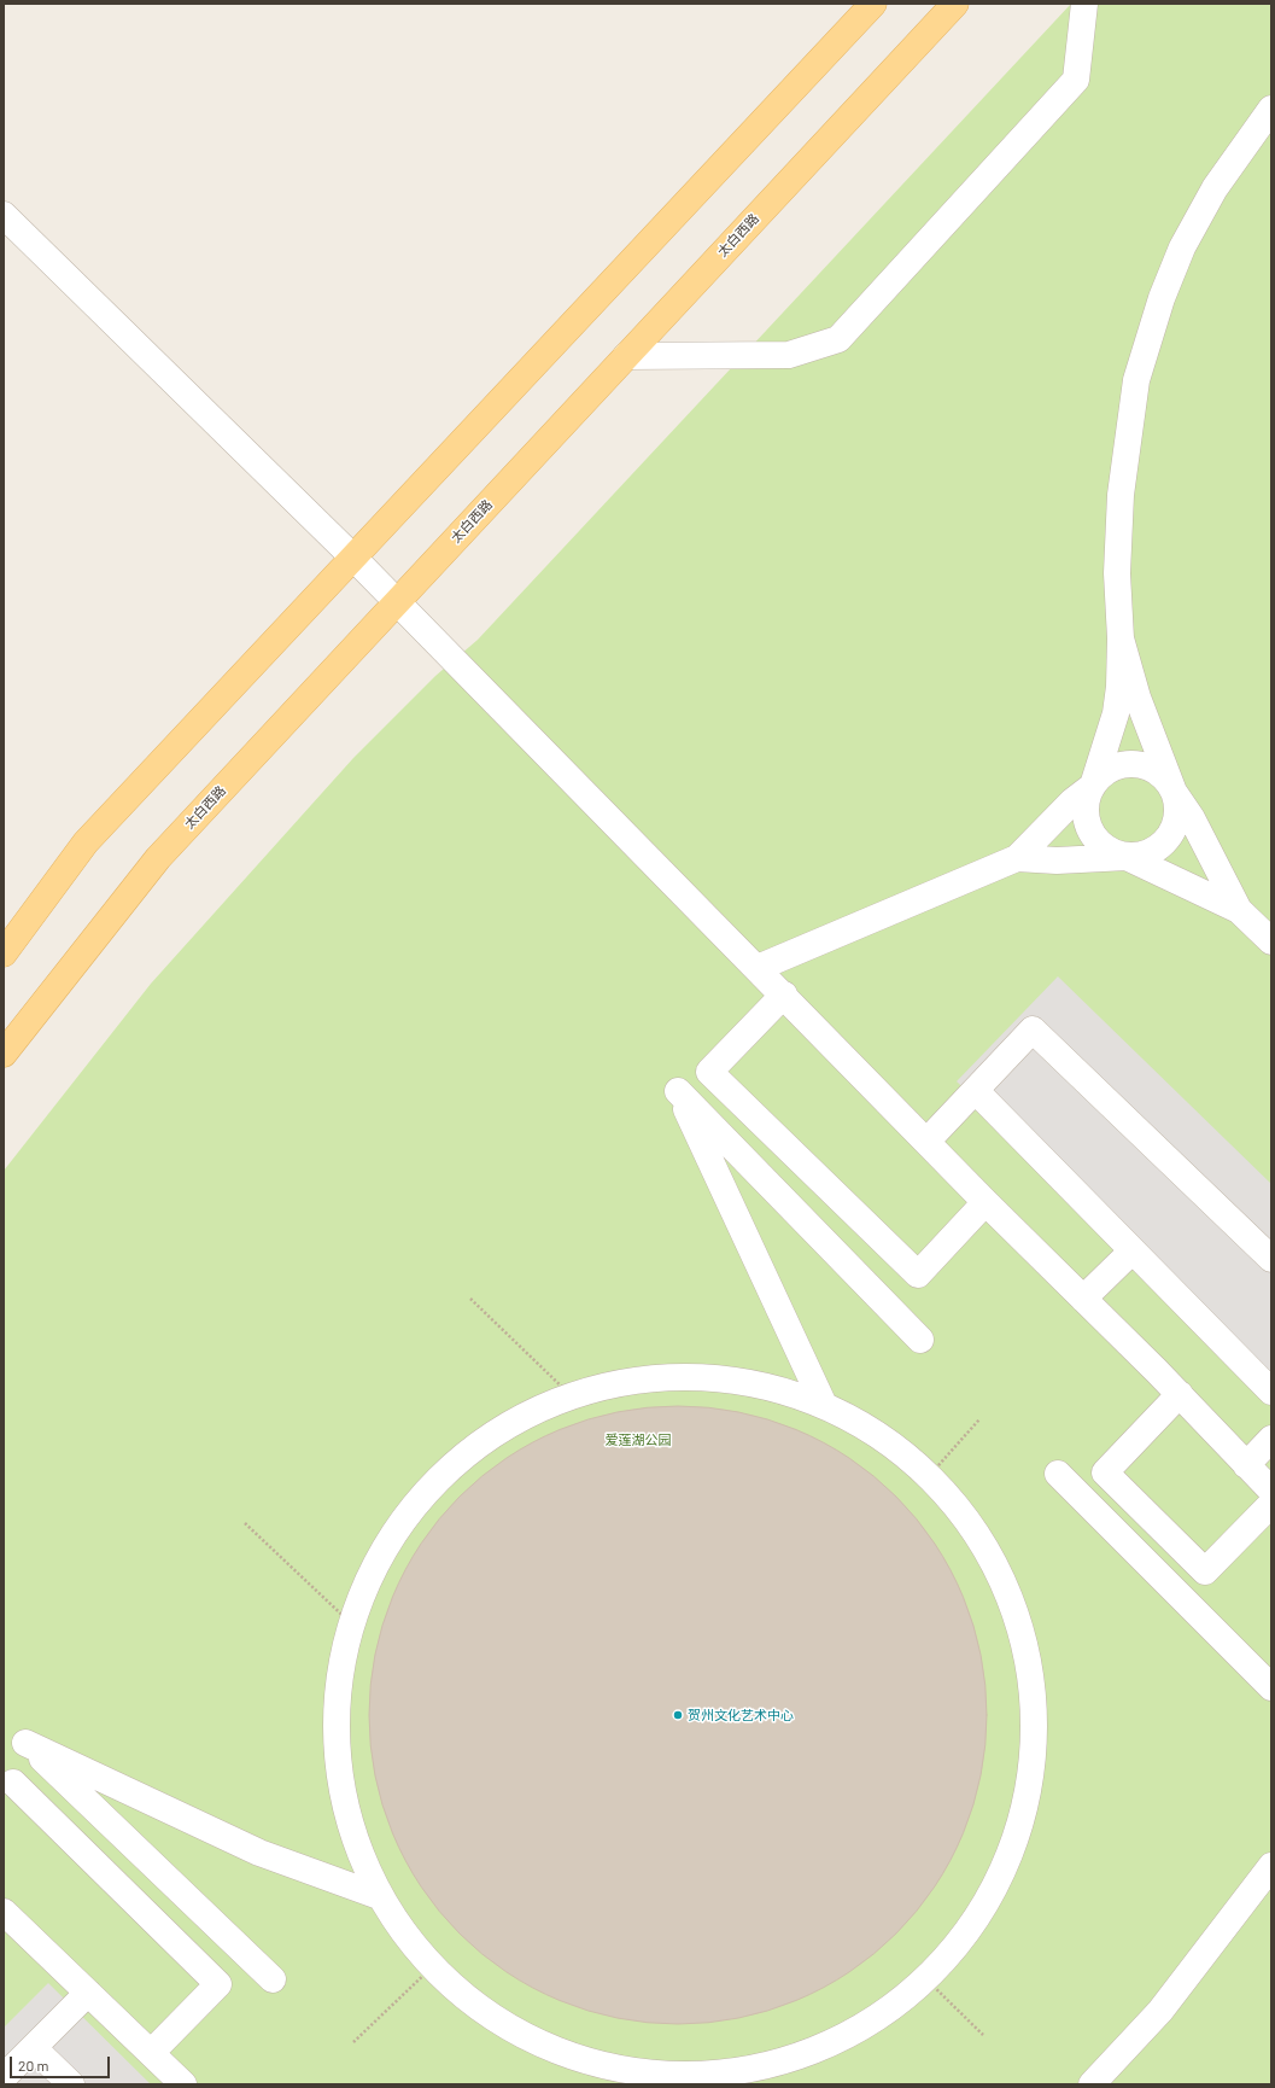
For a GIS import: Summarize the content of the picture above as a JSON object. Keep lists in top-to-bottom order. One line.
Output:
{"streets":{"main road":["太白西路"]},"parks":["爱莲湖公园"],"places":["贺州文化艺术中心"],"scale_bar":"20 m"}
